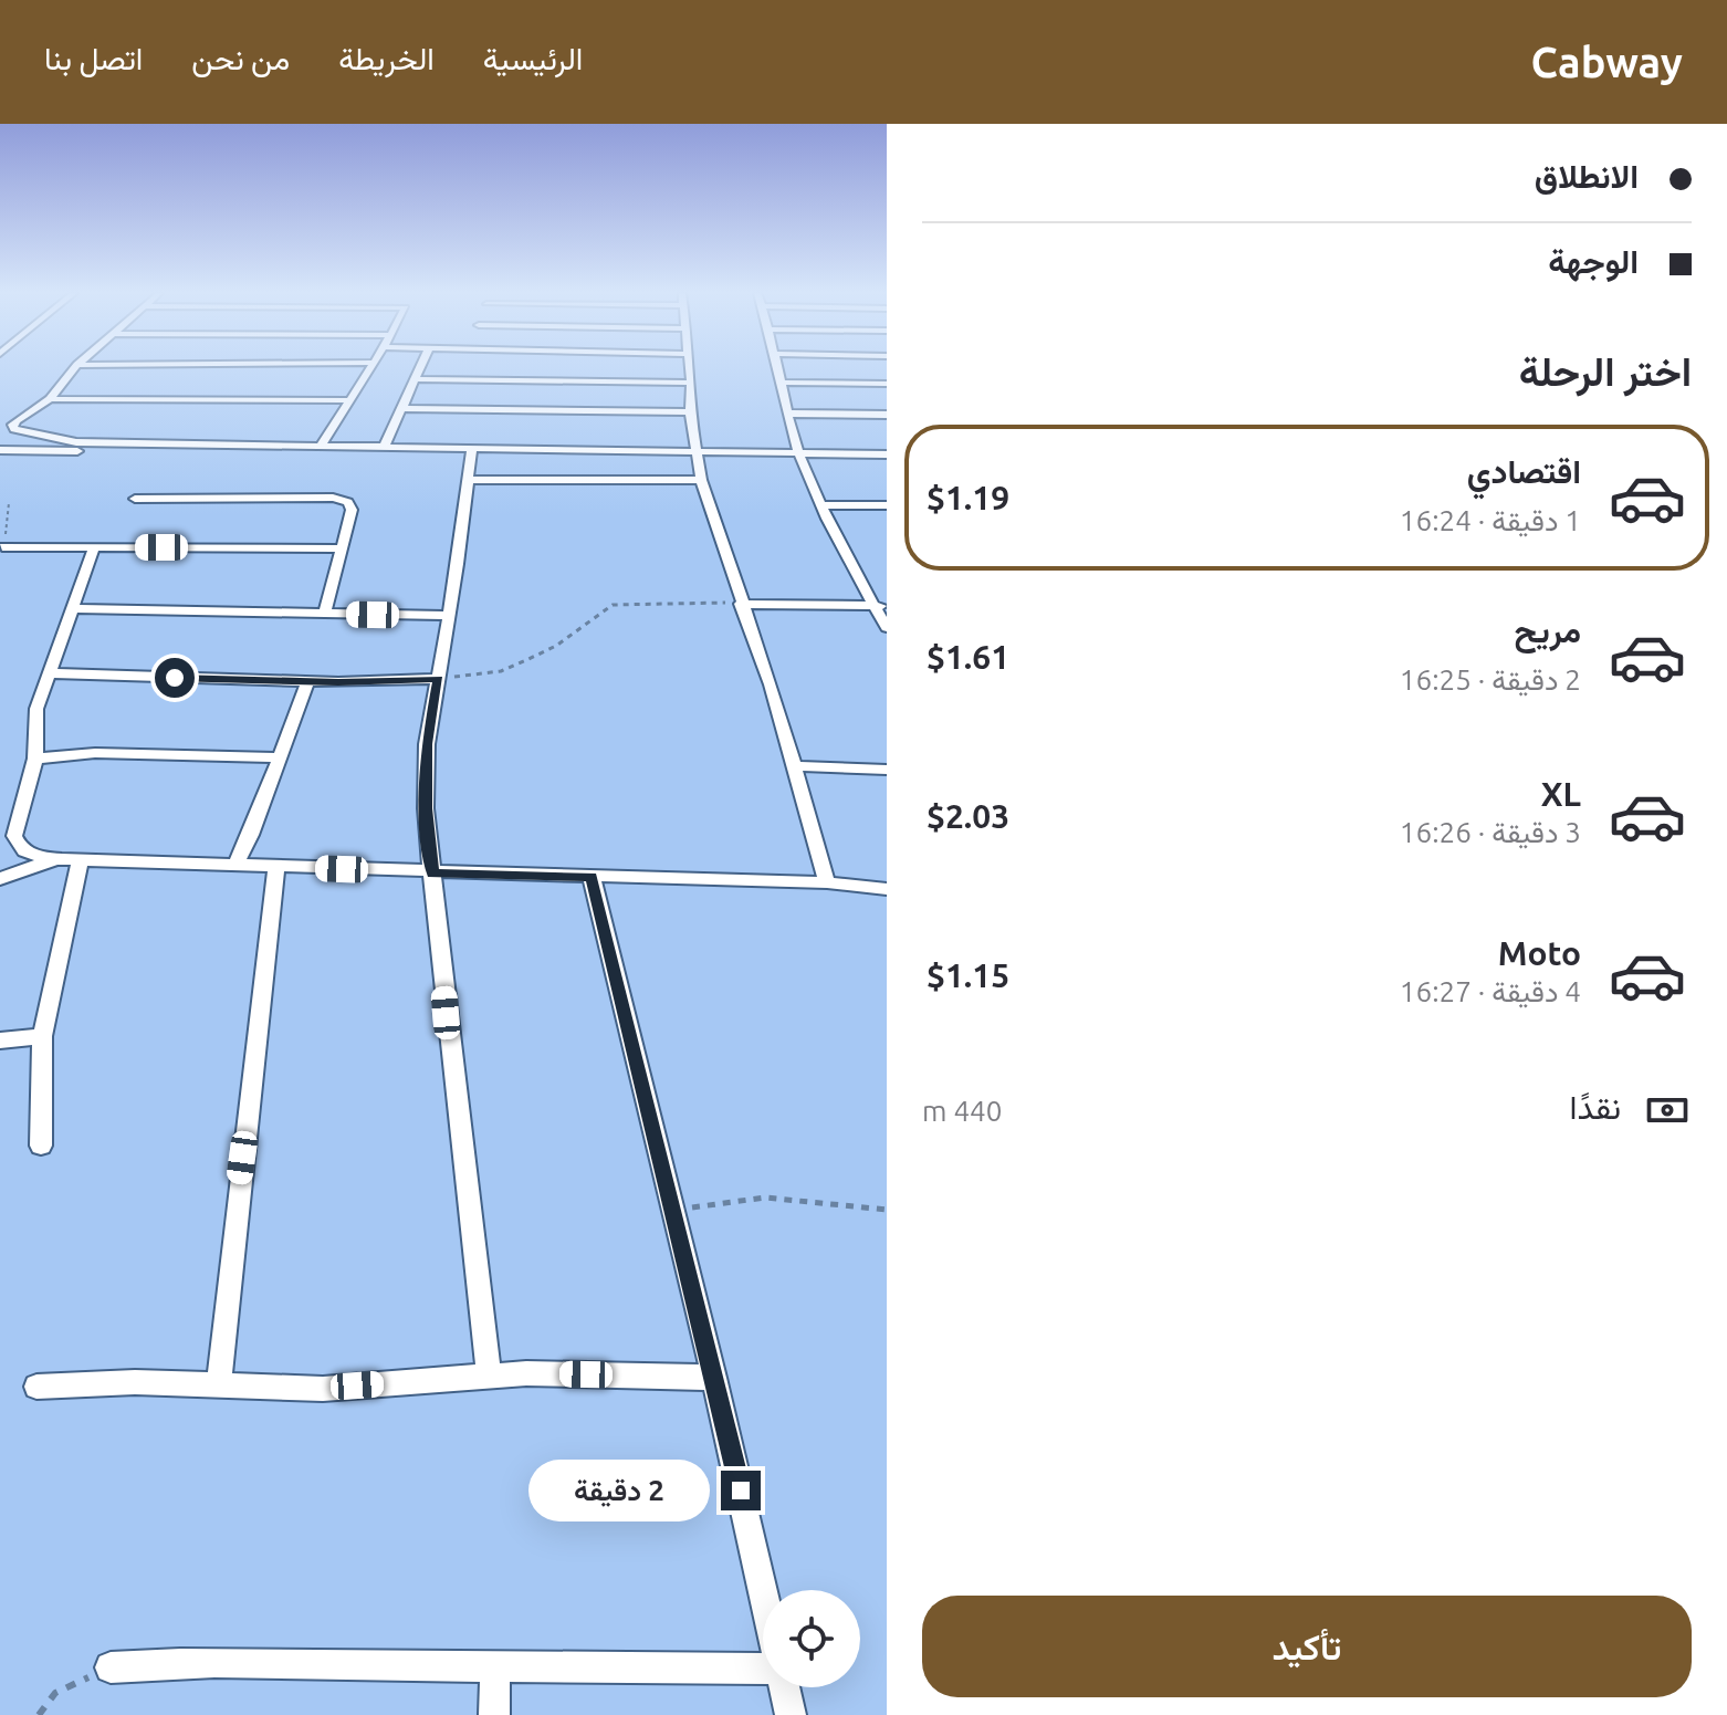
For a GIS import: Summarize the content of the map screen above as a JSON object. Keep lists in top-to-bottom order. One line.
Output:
{"page":{"header":"Cabway","nav":["الرئيسية","الخريطة","من نحن","اتصل بنا"],"banner":["الانطلاق","الوجهة"],"heading":"اختر الرحلة","list":[{"name":"اقتصادي","note":"1 دقيقة · 16:24","value":"$1.19"},{"name":"مريح","note":"2 دقيقة · 16:25","value":"$1.61"},{"name":"XL","note":"3 دقيقة · 16:26","value":"$2.03"},{"name":"Moto","note":"4 دقيقة · 16:27","value":"$1.15"}],"pay":["نقدًا","440 m"],"bubble":"2 دقيقة","buttons":"تأكيد"}}
